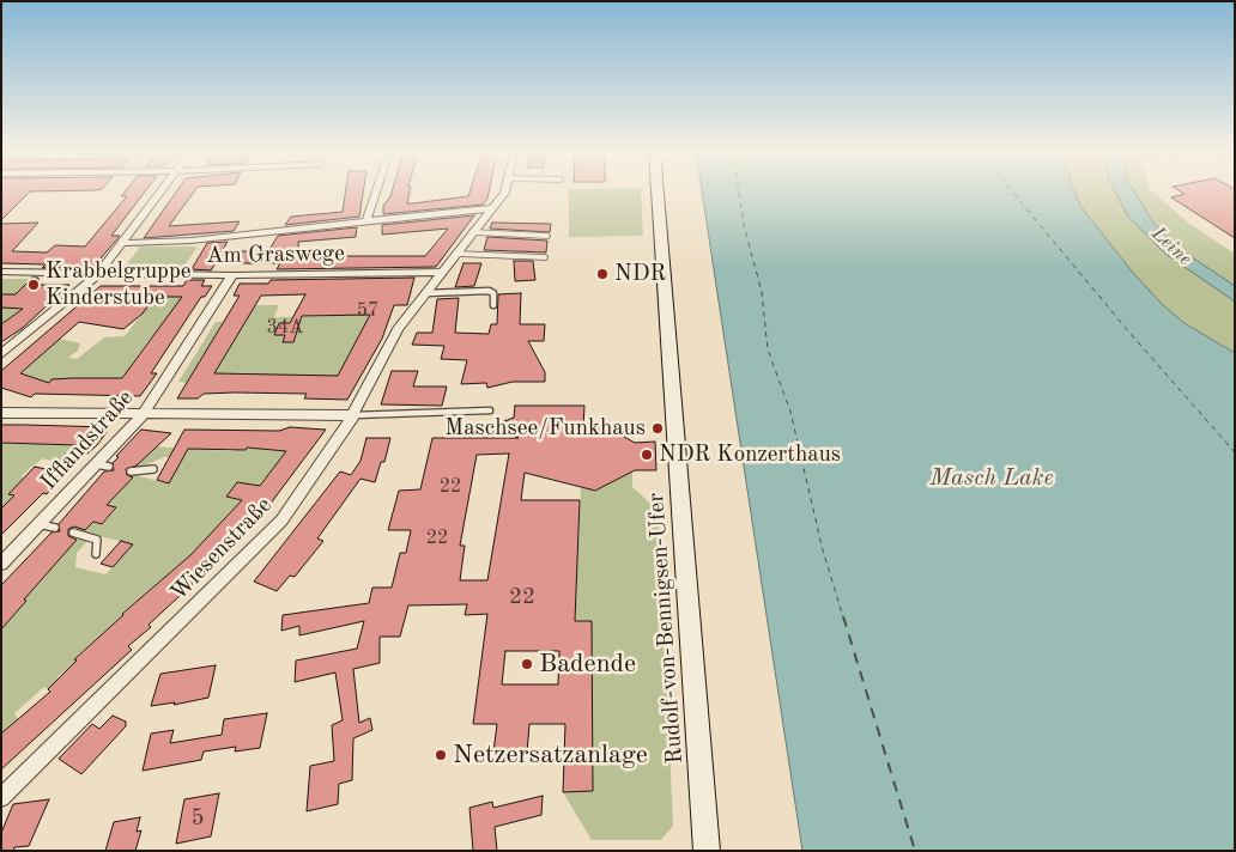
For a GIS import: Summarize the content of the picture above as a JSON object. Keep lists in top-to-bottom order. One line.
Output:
{"streets":{"street":["Am Graswege","Ifflandstraße","Wiesenstraße","Rudolf-von-Bennigsen-Ufer"]},"crossings":[["Am Graswege","Ifflandstraße"],["Am Graswege","Wiesenstraße"]],"water":["Leine","Masch Lake"],"places":["NDR","Krabbelgruppe Kinderstube","Maschsee/Funkhaus","NDR Konzerthaus","Badende","Netzersatzanlage"],"house_numbers":["57","34A","22","22","22","5"]}
